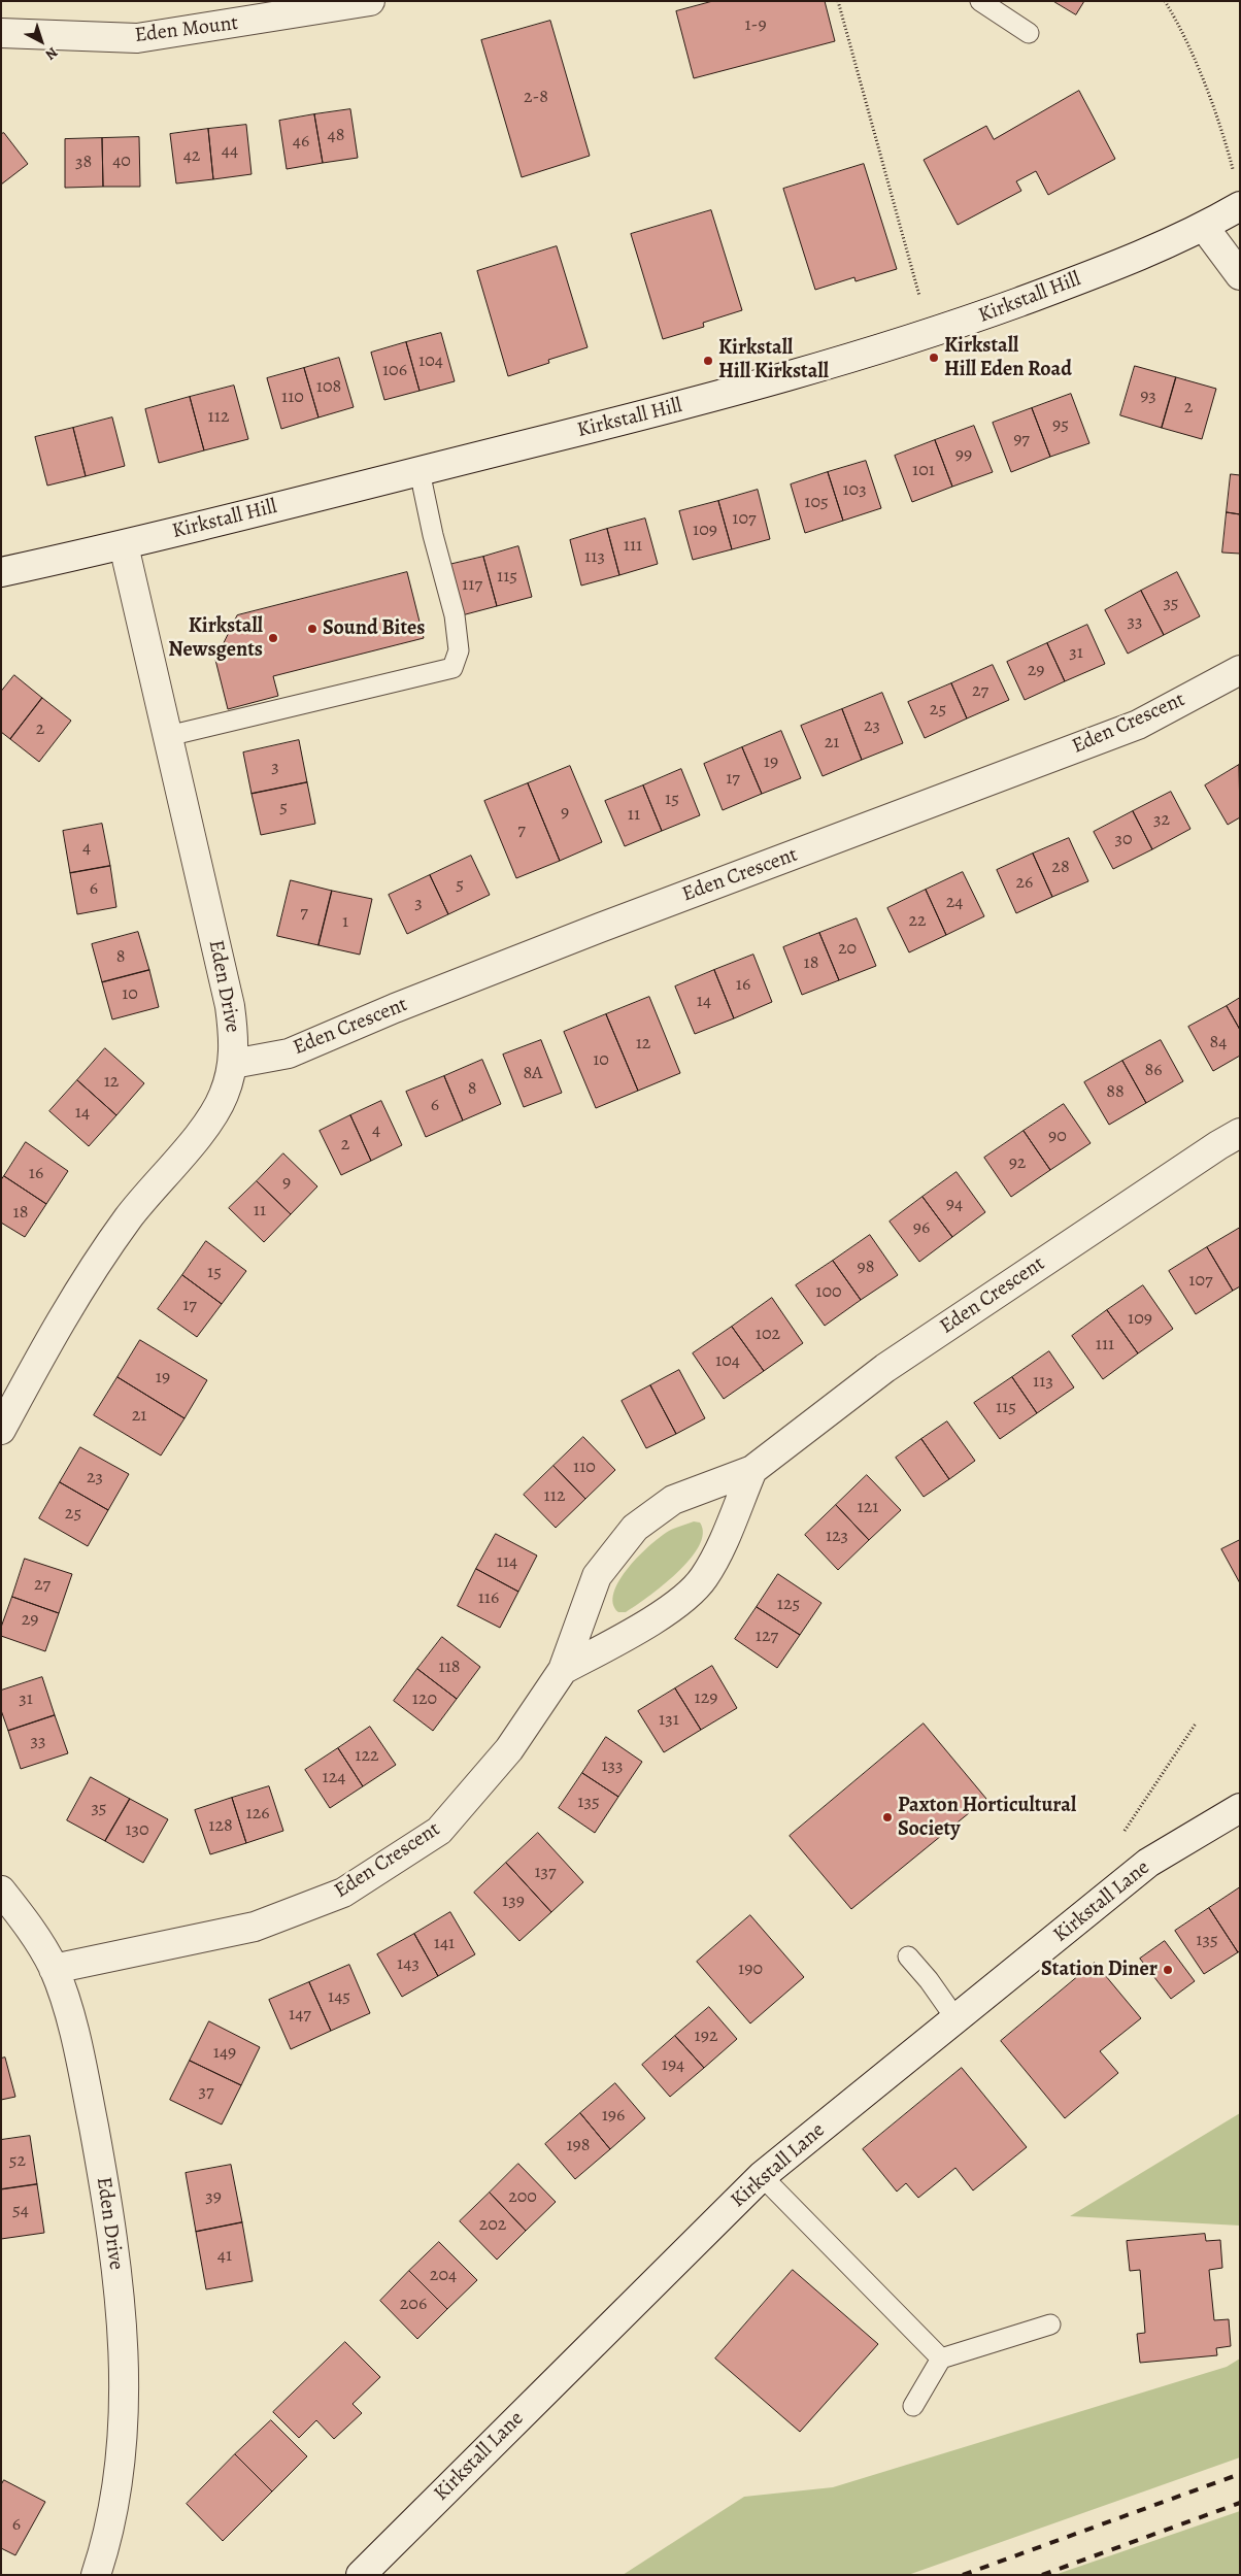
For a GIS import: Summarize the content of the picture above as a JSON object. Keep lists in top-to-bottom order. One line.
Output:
{"streets":{"street":["Eden Mount","Kirkstall Hill","Eden Crescent","Eden Drive","Kirkstall Lane"]},"crossings":[["Kirkstall Hill","Eden Drive"],["Eden Crescent","Eden Drive"]],"places":["Kirkstall Hill Eden Road","Kirkstall Hill Kirkstall","Sound Bites","Kirkstall Newsgents","Paxton Horticultural Society","Station Diner"],"house_numbers":["1-9","2-8","48","46","44","42","40","38","104","106","108","93","110","2","112","95","97","99","101","103","105","107","109","111","113","115","117","35","33","31","29","27","25","23","2","21","19","3","17","15","5","9","11","32","7","30","4","28","26","5","6","24","3","7","22","1","20","8","18","16","10","14","84","12","10","86","8A","12","8","88","6","14","4","90","2","92","16","9","94","11","18","96","98","15","107","100","17","109","102","111","104","19","113","115","21","110","23","112","121","25","123","114","27","116","125","29","127","118","129","31","120","131","33","122","133","124","135","35","126","128","130","137","139","135","141","143","190","145","147","192","149","194","37","196","198","52","39","200","54","202","41","204","206","6"],"north":"bottom right"}
